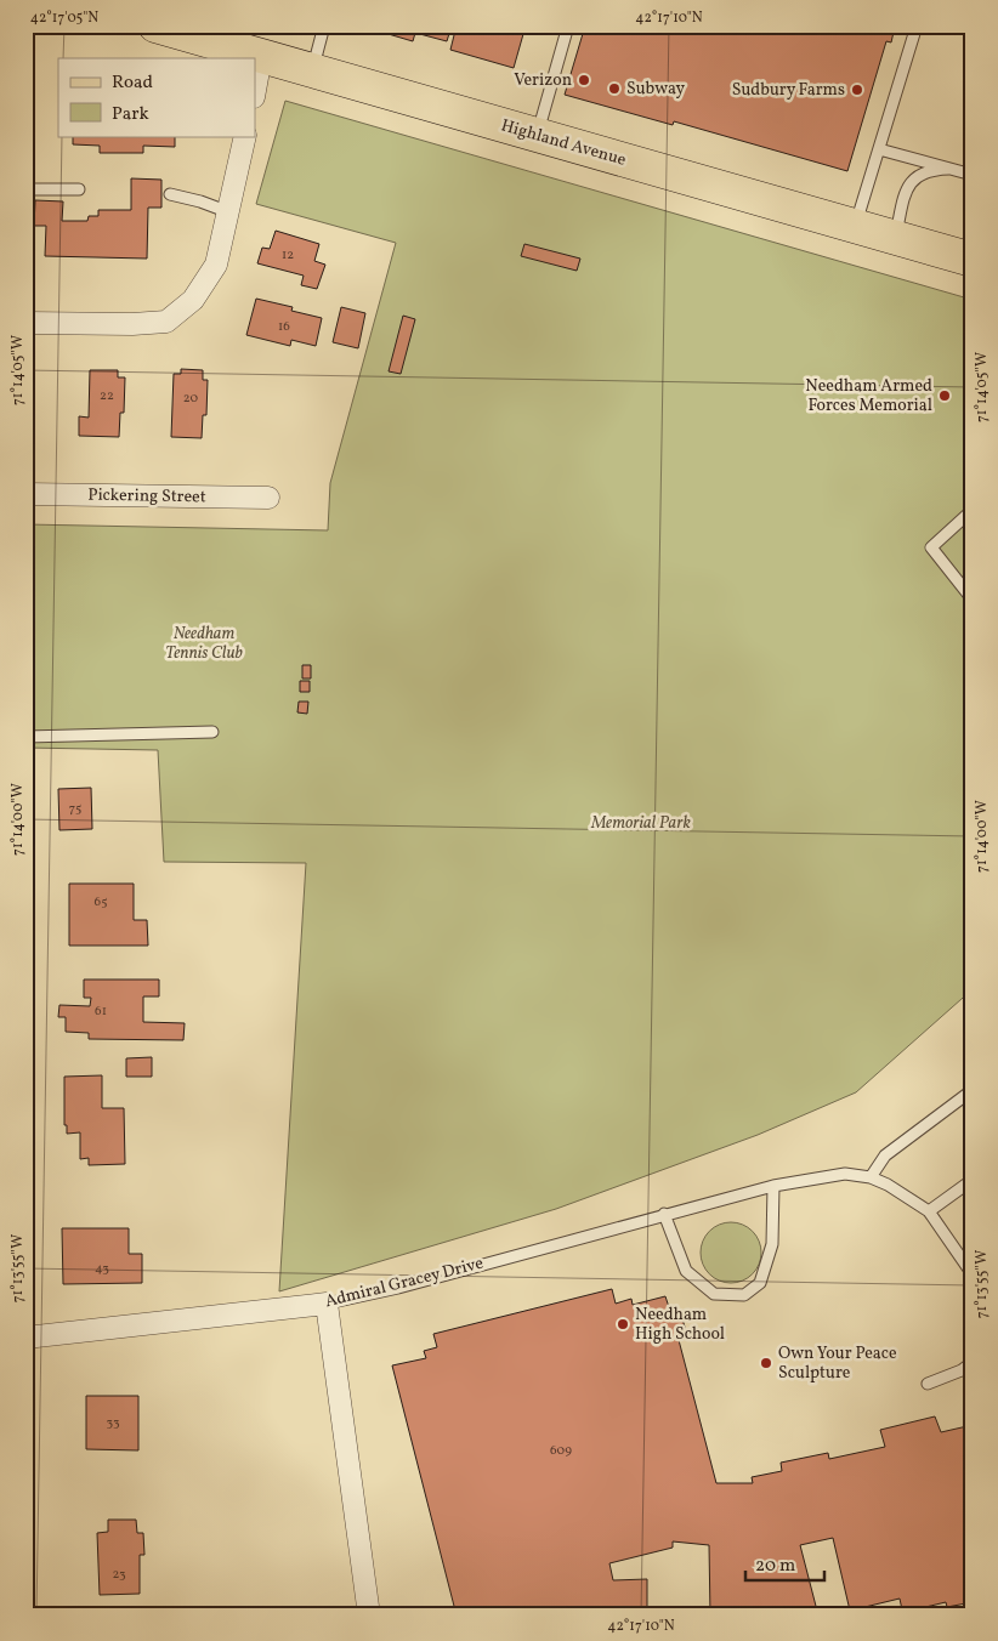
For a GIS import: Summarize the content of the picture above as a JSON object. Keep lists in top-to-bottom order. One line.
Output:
{"streets":{"main road":["Highland Avenue"],"street":["Pickering Street","Admiral Gracey Drive"]},"parks":["Needham Tennis Club","Memorial Park"],"places":["Verizon","Subway","Sudbury Farms","Needham Armed Forces Memorial","Needham High School","Own Your Peace Sculpture"],"house_numbers":["12","16","22","20","75","65","61","43","33","609","23"],"legend":["Road","Park"],"scale_bar":"20 m","coordinates":["42°17'05\"N","42°17'10\"N","71°14'05\"W","71°14'00\"W","71°13'55\"W"]}
